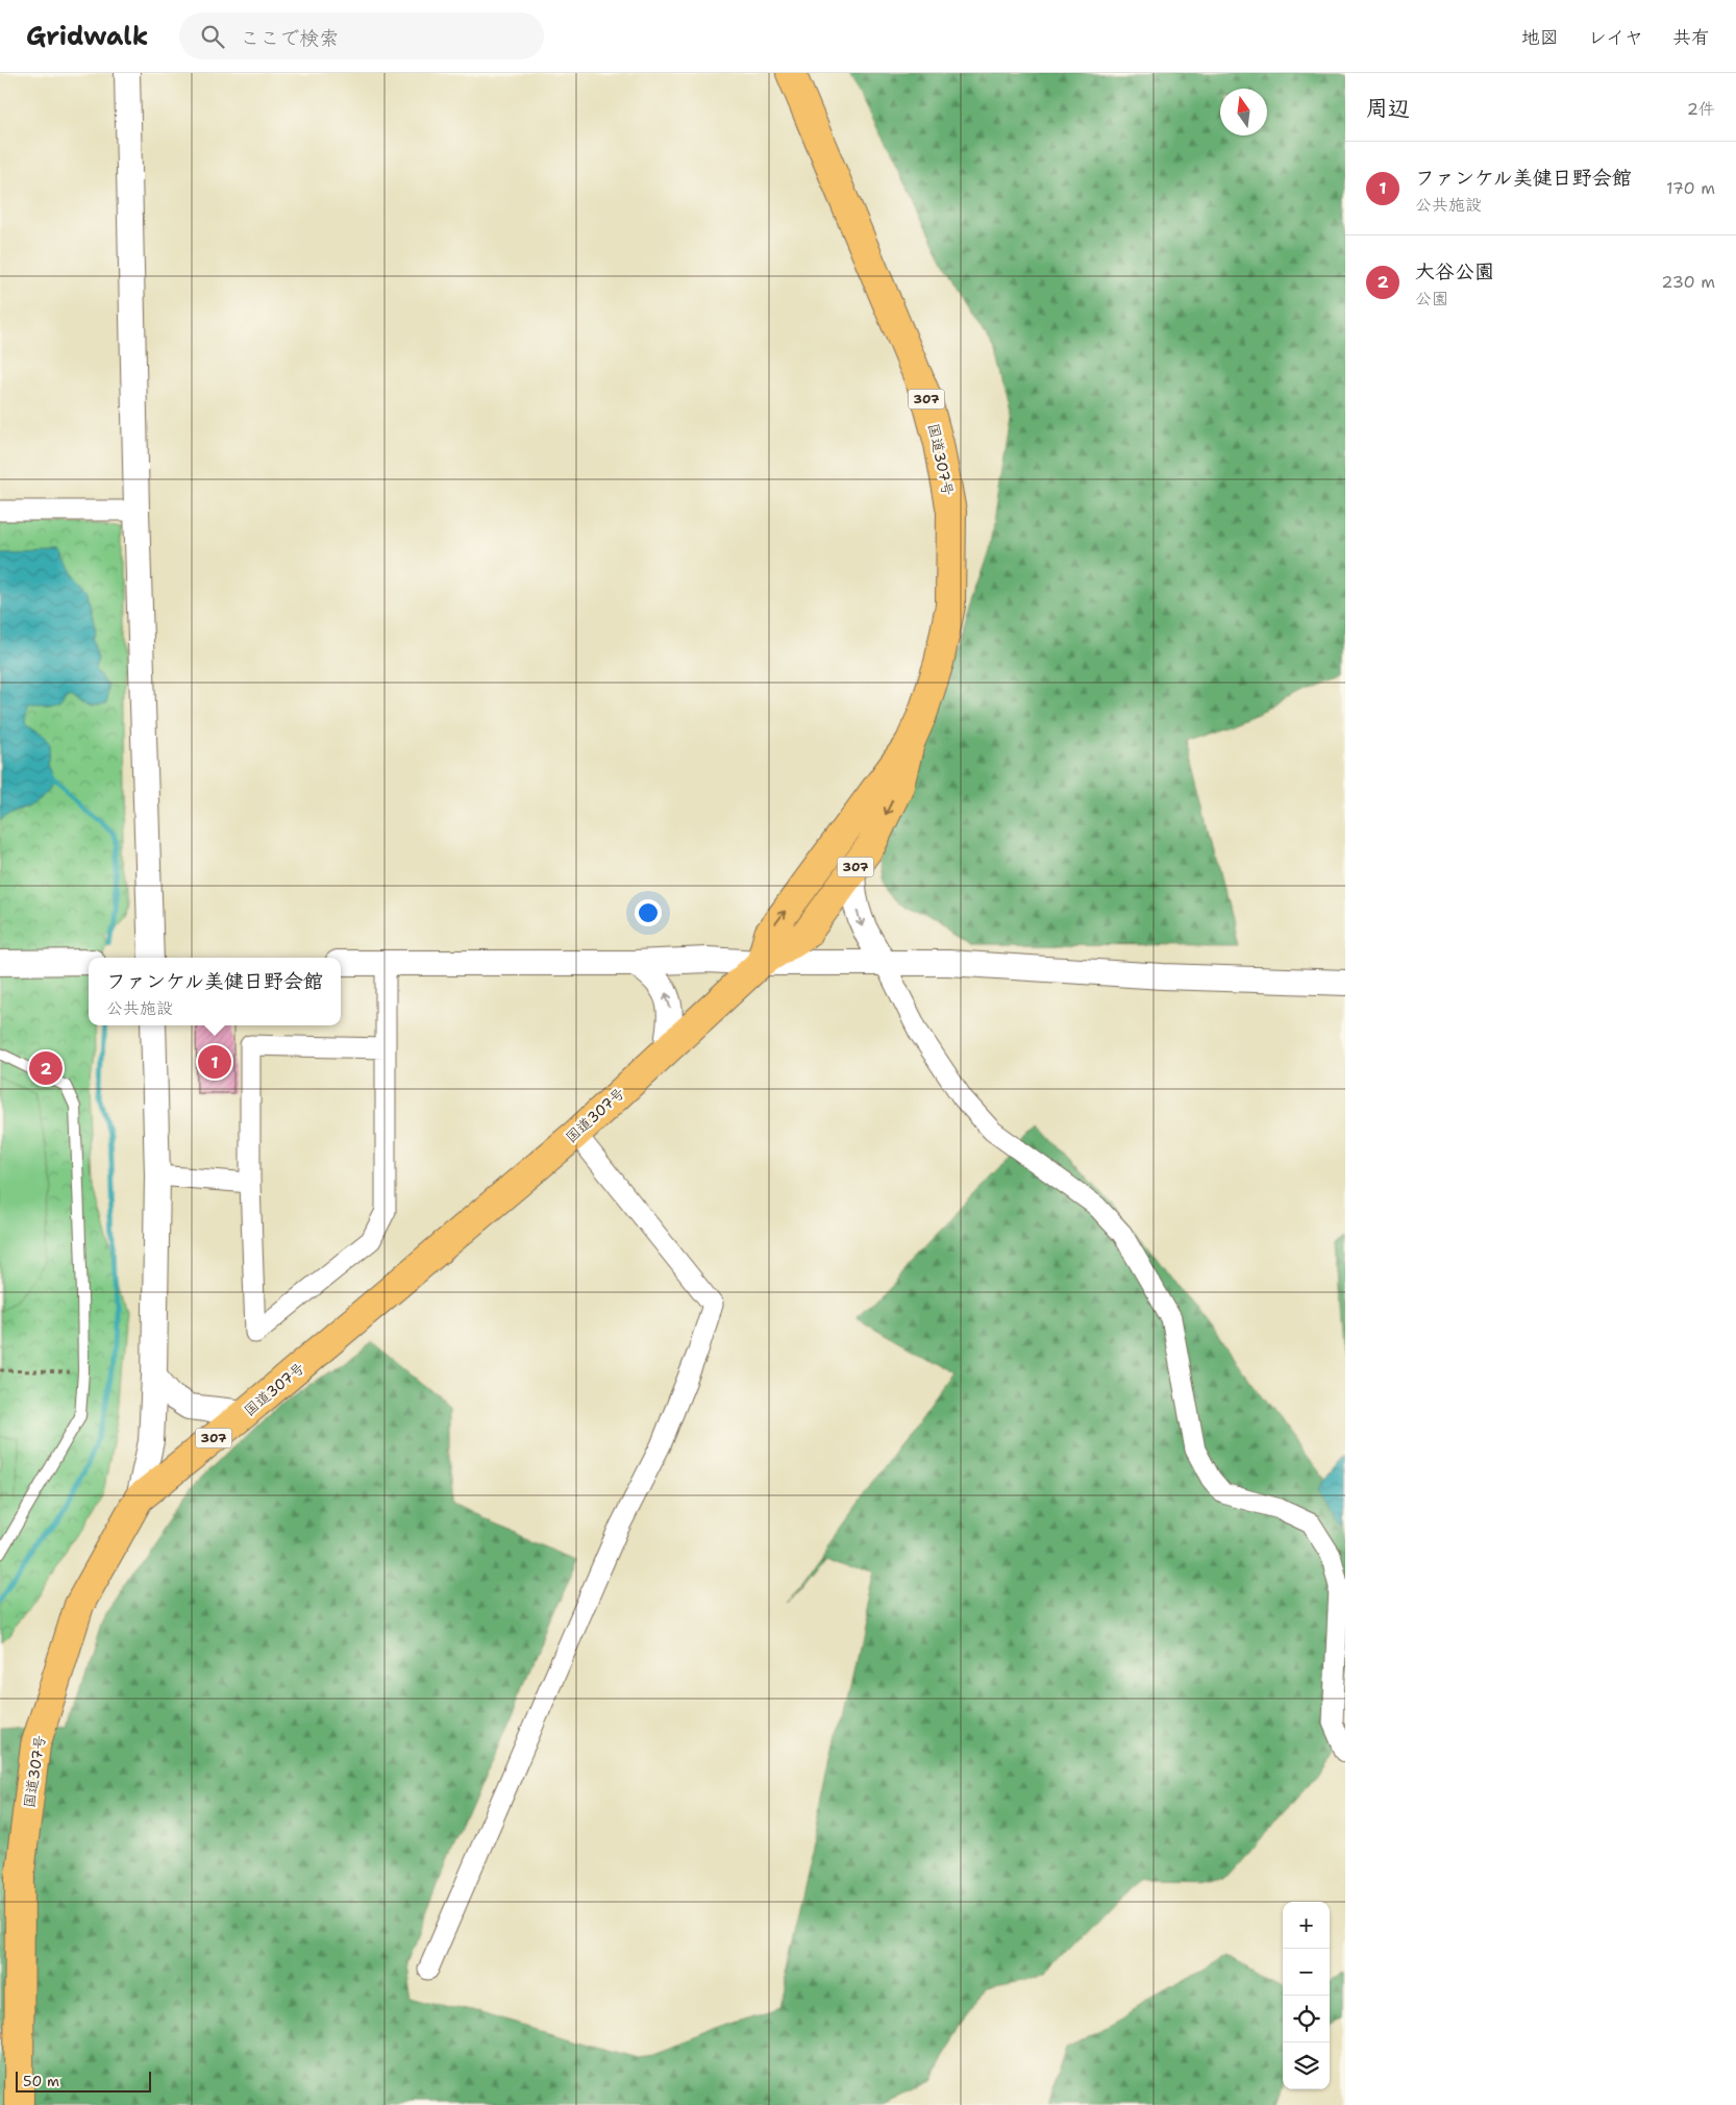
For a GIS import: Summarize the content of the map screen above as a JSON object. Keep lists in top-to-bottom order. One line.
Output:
{"streets":{"highway":["307","国道307号"]},"scale_bar":"50 m","north":"top","page":{"header":"Gridwalk","search":"ここで検索","nav":["地図","レイヤ","共有"],"heading":["周辺","2件"],"list":[{"mark":"1","name":"ファンケル美健日野会館","note":"公共施設","value":"170 m"},{"mark":"2","name":"大谷公園","note":"公園","value":"230 m"}],"popup":["ファンケル美健日野会館","公共施設"],"pins":["1","2"],"map_buttons":["+","−"],"scale":"50 m"}}
